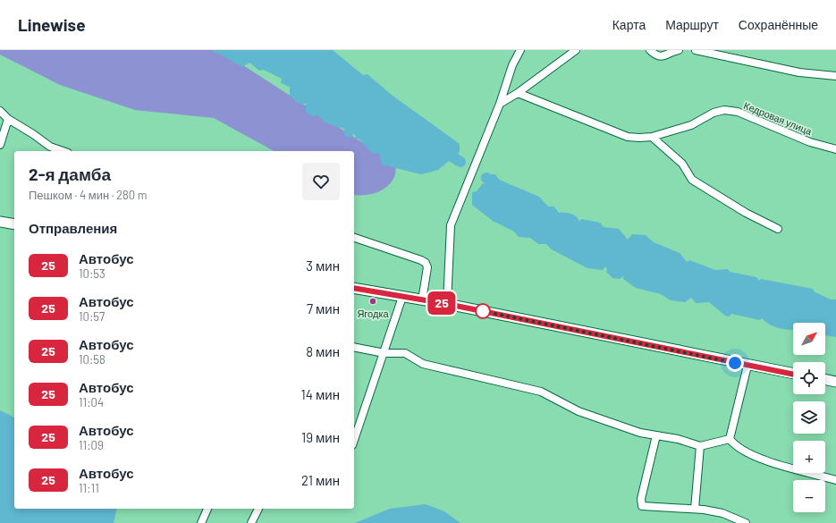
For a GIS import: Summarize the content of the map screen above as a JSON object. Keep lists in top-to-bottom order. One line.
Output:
{"streets":{"street":["Кедровая улица"]},"places":["Ягодка"],"lines":["bus line 25"],"north":"top right","page":{"header":"Linewise","nav":["Карта","Маршрут","Сохранённые"],"on_map":"25","heading":[["2-я дамба","Пешком · 4 мин · 280 m"],"Отправления"],"list":[{"mark":"25","name":"Автобус","note":"10:53","value":"3 мин"},{"mark":"25","name":"Автобус","note":"10:57","value":"7 мин"},{"mark":"25","name":"Автобус","note":"10:58","value":"8 мин"},{"mark":"25","name":"Автобус","note":"11:04","value":"14 мин"},{"mark":"25","name":"Автобус","note":"11:09","value":"19 мин"},{"mark":"25","name":"Автобус","note":"11:11","value":"21 мин"}],"map_buttons":["+","−"]}}
